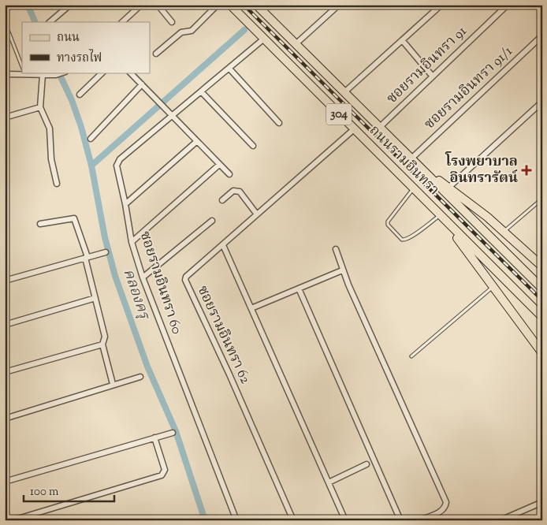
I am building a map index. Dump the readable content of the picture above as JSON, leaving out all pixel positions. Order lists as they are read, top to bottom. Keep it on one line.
{"streets":{"main road":["304","ถนนรามอินทรา"],"street":["ซอยรามอินทรา 91","ซอยรามอินทรา 91/1","ซอยรามอินทรา 60","ซอยรามอินทรา 62"]},"crossings":[["ซอยรามอินทรา 91","ถนนรามอินทรา"],["ซอยรามอินทรา 91/1","ถนนรามอินทรา"],["ถนนรามอินทรา","ซอยรามอินทรา 60"],["ถนนรามอินทรา","ซอยรามอินทรา 62"]],"water":["คลองครุ"],"places":{"health":["โรงพยาบาล อินทรารัตน์"]},"legend":["ถนน","ทางรถไฟ"],"scale_bar":"100 m"}
